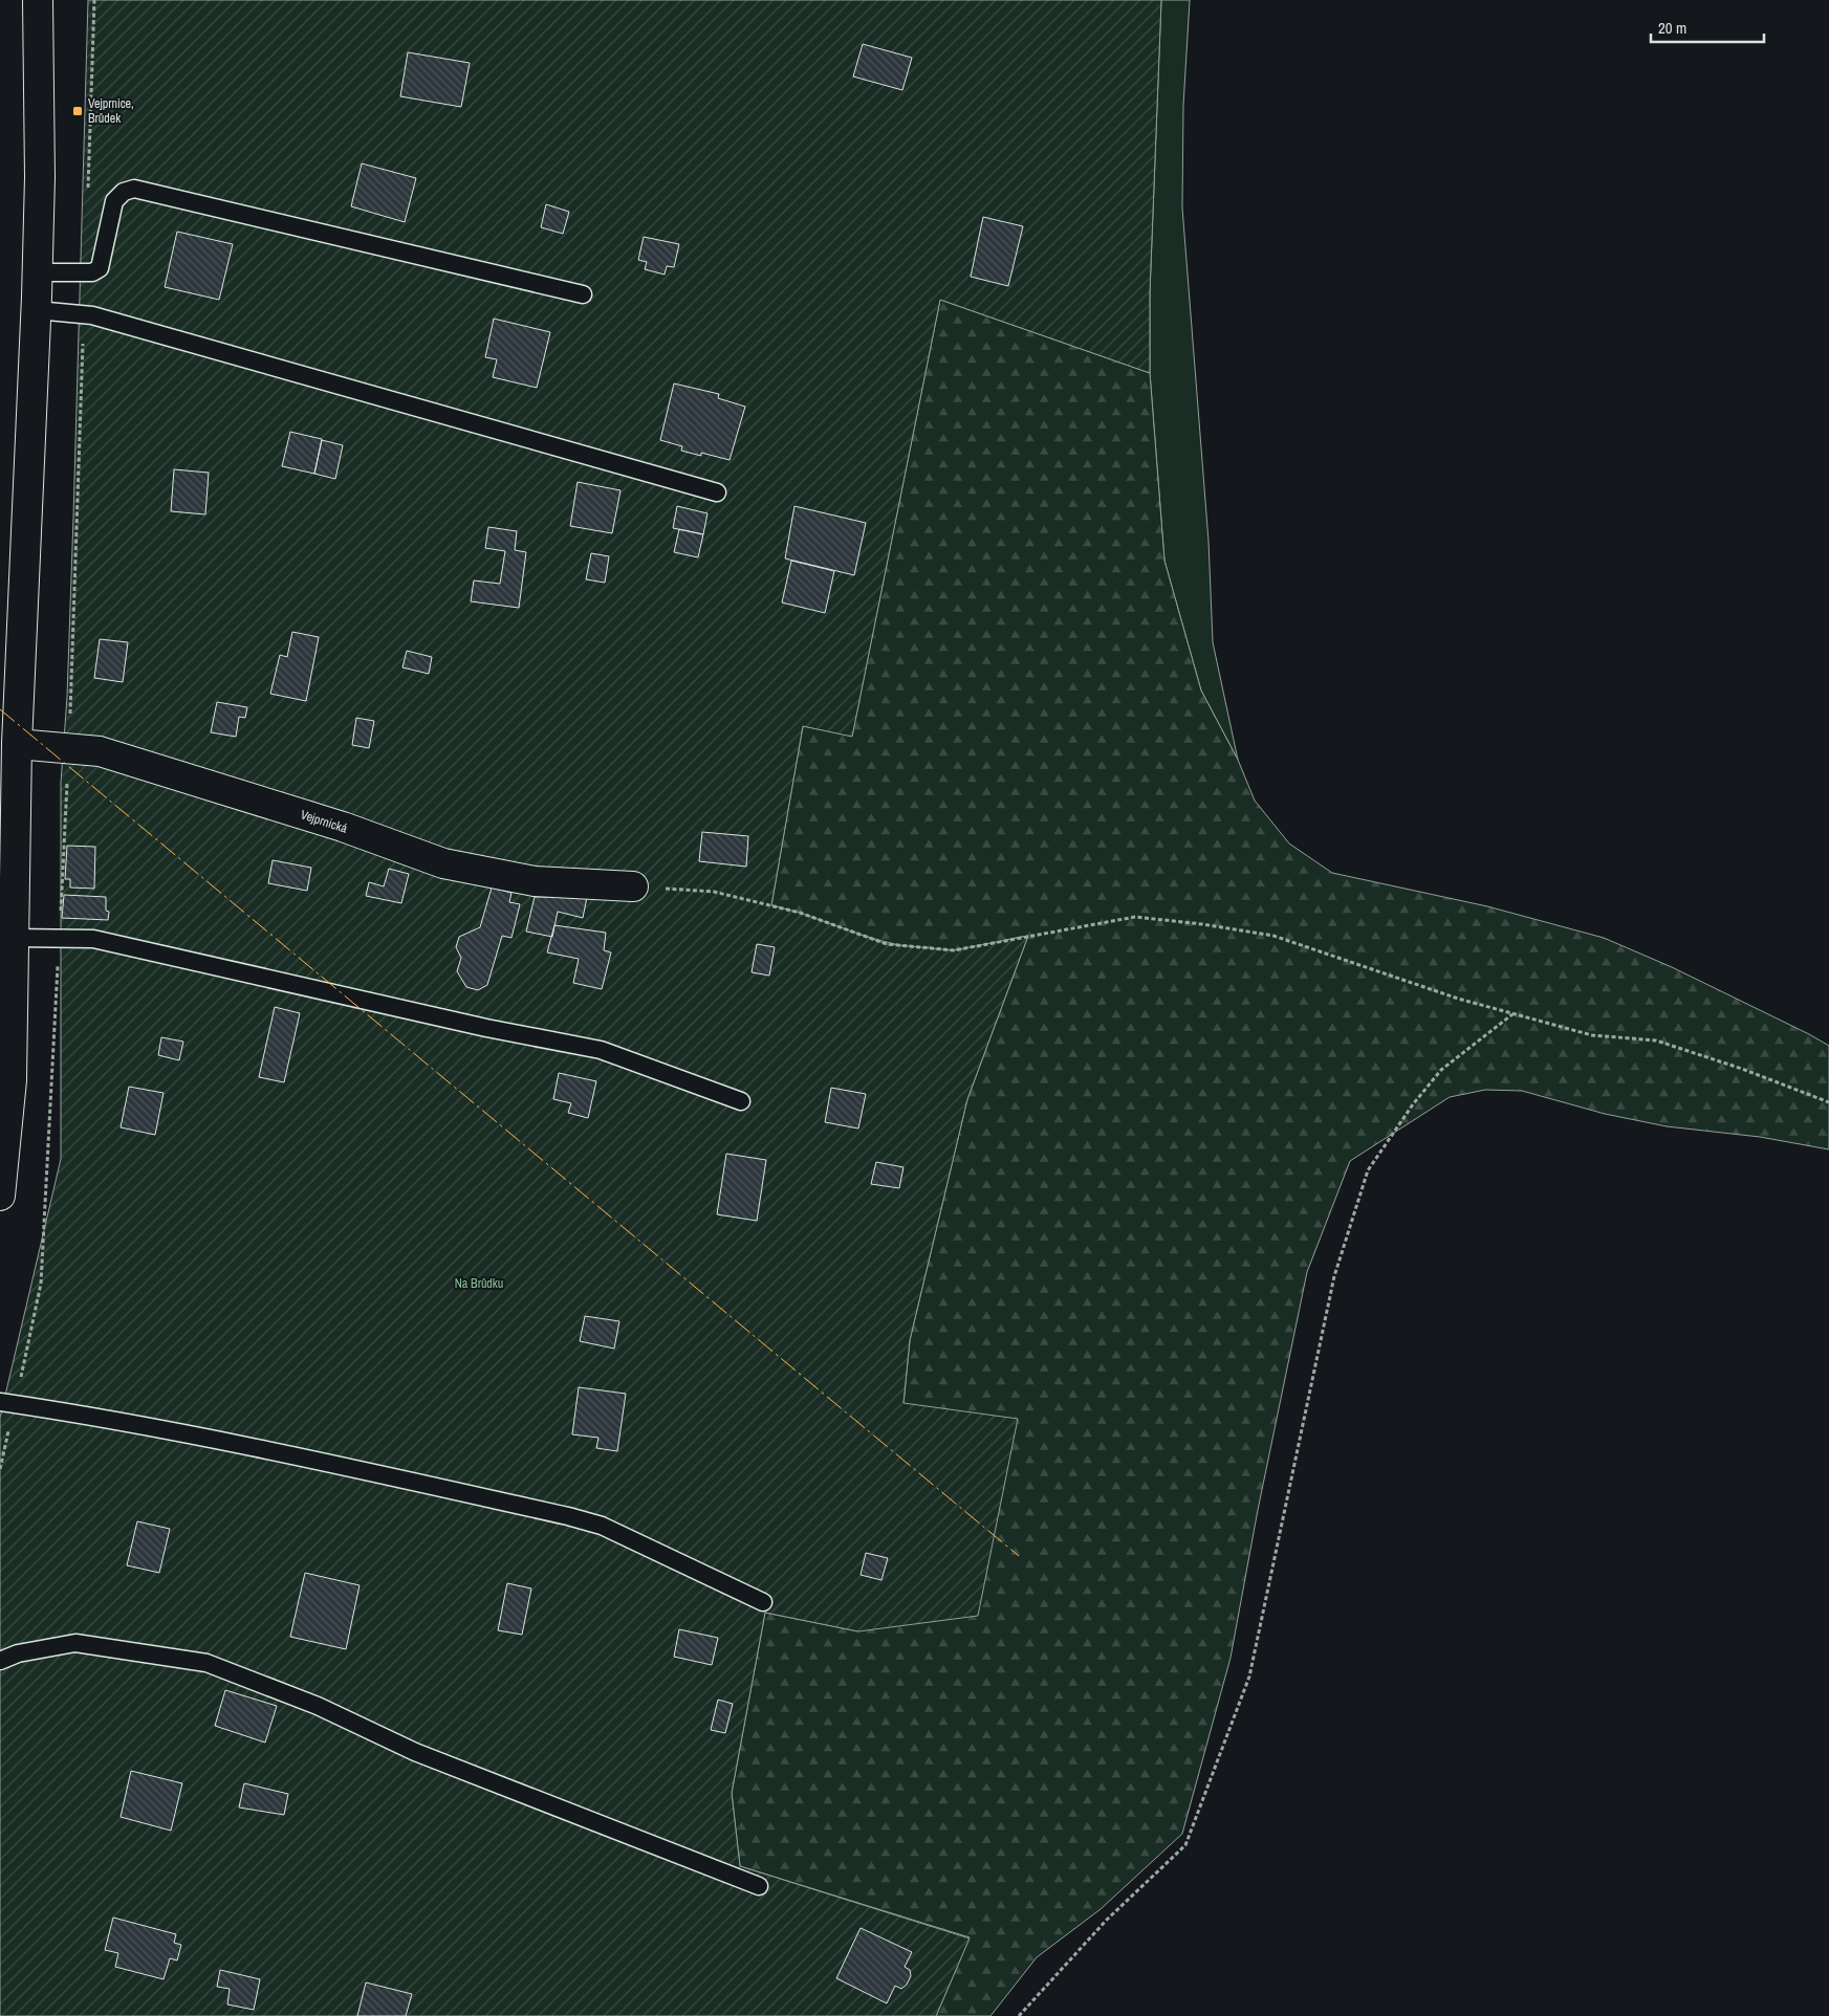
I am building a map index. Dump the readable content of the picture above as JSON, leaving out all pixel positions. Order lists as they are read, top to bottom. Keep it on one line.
{"streets":{"main road":["Vejprnická"]},"parks":["Na Brůdku"],"places":{"transit":["Vejprnice, Brůdek"]},"scale_bar":"20 m"}
